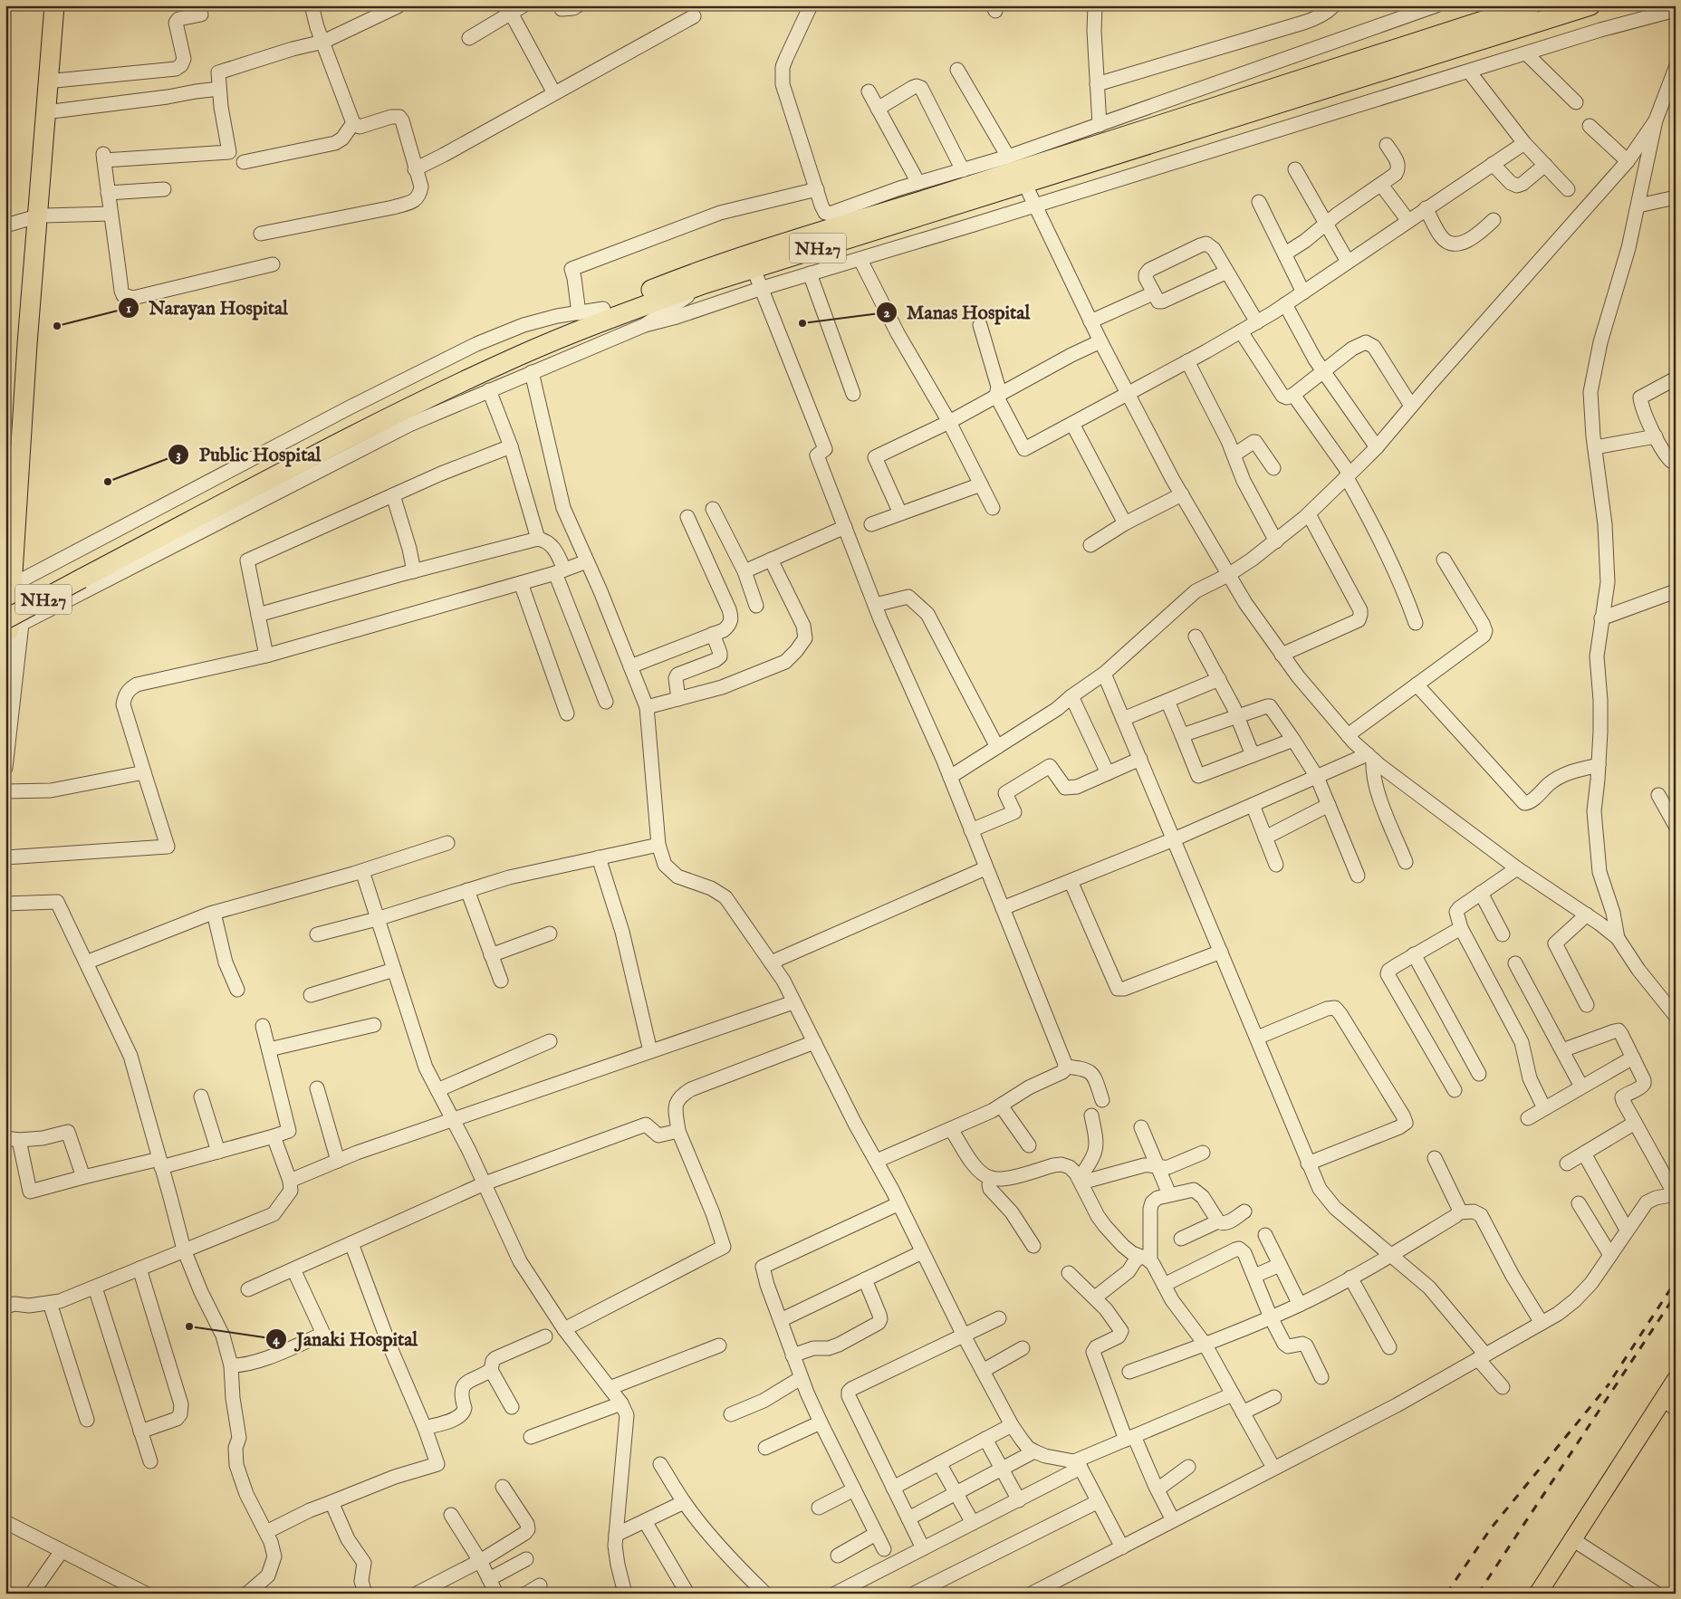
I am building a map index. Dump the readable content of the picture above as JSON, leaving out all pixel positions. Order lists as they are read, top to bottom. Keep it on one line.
{"streets":{"highway":["NH27"]},"places":["Manas Hospital","Narayan Hospital","Public Hospital","Janaki Hospital"]}
